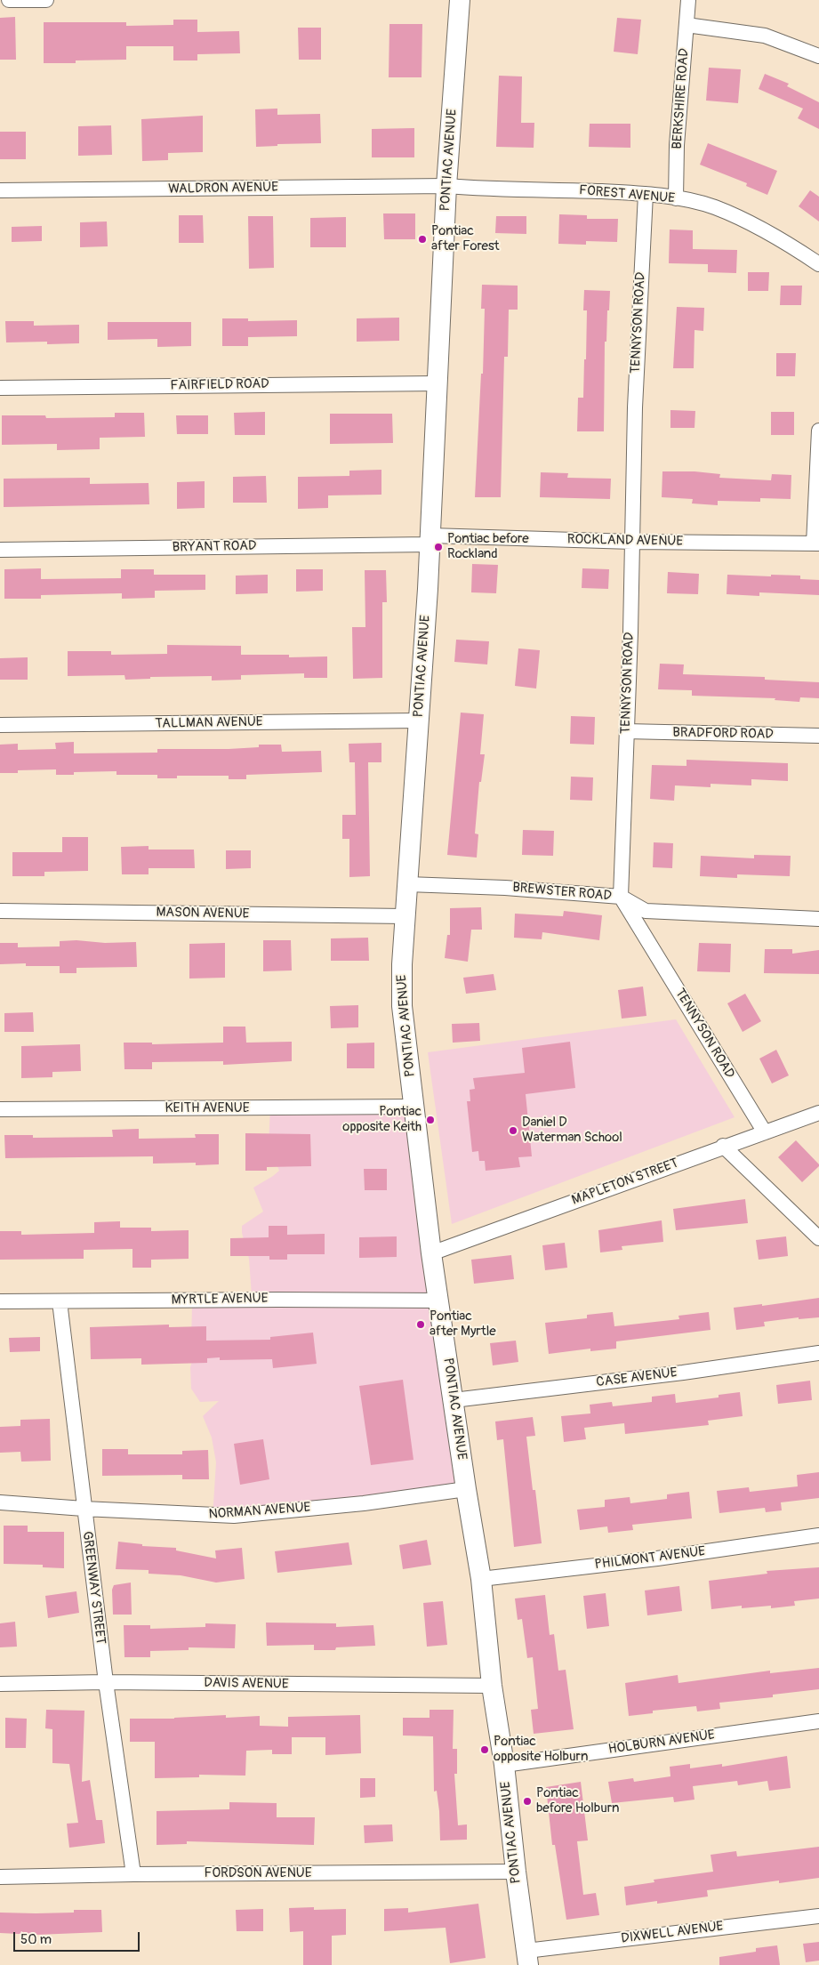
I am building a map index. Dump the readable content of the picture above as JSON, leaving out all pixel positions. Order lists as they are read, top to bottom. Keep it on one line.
{"streets":{"main road":["PONTIAC AVENUE"],"street":["BERKSHIRE ROAD","WALDRON AVENUE","FOREST AVENUE","TENNYSON ROAD","FAIRFIELD ROAD","ROCKLAND AVENUE","BRYANT ROAD","TALLMAN AVENUE","BRADFORD ROAD","BREWSTER ROAD","MASON AVENUE","KEITH AVENUE","MAPLETON STREET","MYRTLE AVENUE","CASE AVENUE","NORMAN AVENUE","PHILMONT AVENUE","GREENWAY STREET","DAVIS AVENUE","HOLBURN AVENUE","FORDSON AVENUE","DIXWELL AVENUE"]},"crossings":[["BERKSHIRE ROAD","FOREST AVENUE"],["PONTIAC AVENUE","WALDRON AVENUE"],["PONTIAC AVENUE","FOREST AVENUE"],["PONTIAC AVENUE","FAIRFIELD ROAD"],["PONTIAC AVENUE","ROCKLAND AVENUE"],["PONTIAC AVENUE","BRYANT ROAD"],["PONTIAC AVENUE","TALLMAN AVENUE"],["PONTIAC AVENUE","BREWSTER ROAD"],["PONTIAC AVENUE","MASON AVENUE"],["PONTIAC AVENUE","KEITH AVENUE"],["PONTIAC AVENUE","MAPLETON STREET"],["PONTIAC AVENUE","MYRTLE AVENUE"],["PONTIAC AVENUE","CASE AVENUE"],["PONTIAC AVENUE","NORMAN AVENUE"],["PONTIAC AVENUE","PHILMONT AVENUE"],["PONTIAC AVENUE","DAVIS AVENUE"],["PONTIAC AVENUE","HOLBURN AVENUE"],["PONTIAC AVENUE","FORDSON AVENUE"],["PONTIAC AVENUE","DIXWELL AVENUE"],["WALDRON AVENUE","FOREST AVENUE"],["FOREST AVENUE","TENNYSON ROAD"],["TENNYSON ROAD","ROCKLAND AVENUE"],["TENNYSON ROAD","BRADFORD ROAD"],["TENNYSON ROAD","BREWSTER ROAD"],["TENNYSON ROAD","MAPLETON STREET"],["ROCKLAND AVENUE","BRYANT ROAD"],["MYRTLE AVENUE","GREENWAY STREET"],["NORMAN AVENUE","GREENWAY STREET"],["GREENWAY STREET","DAVIS AVENUE"],["GREENWAY STREET","FORDSON AVENUE"]],"places":["Pontiac after Forest","Pontiac before Rockland","Pontiac opposite Keith","Daniel D Waterman School","Pontiac after Myrtle","Pontiac opposite Holburn","Pontiac before Holburn"],"scale_bar":"50 m"}
